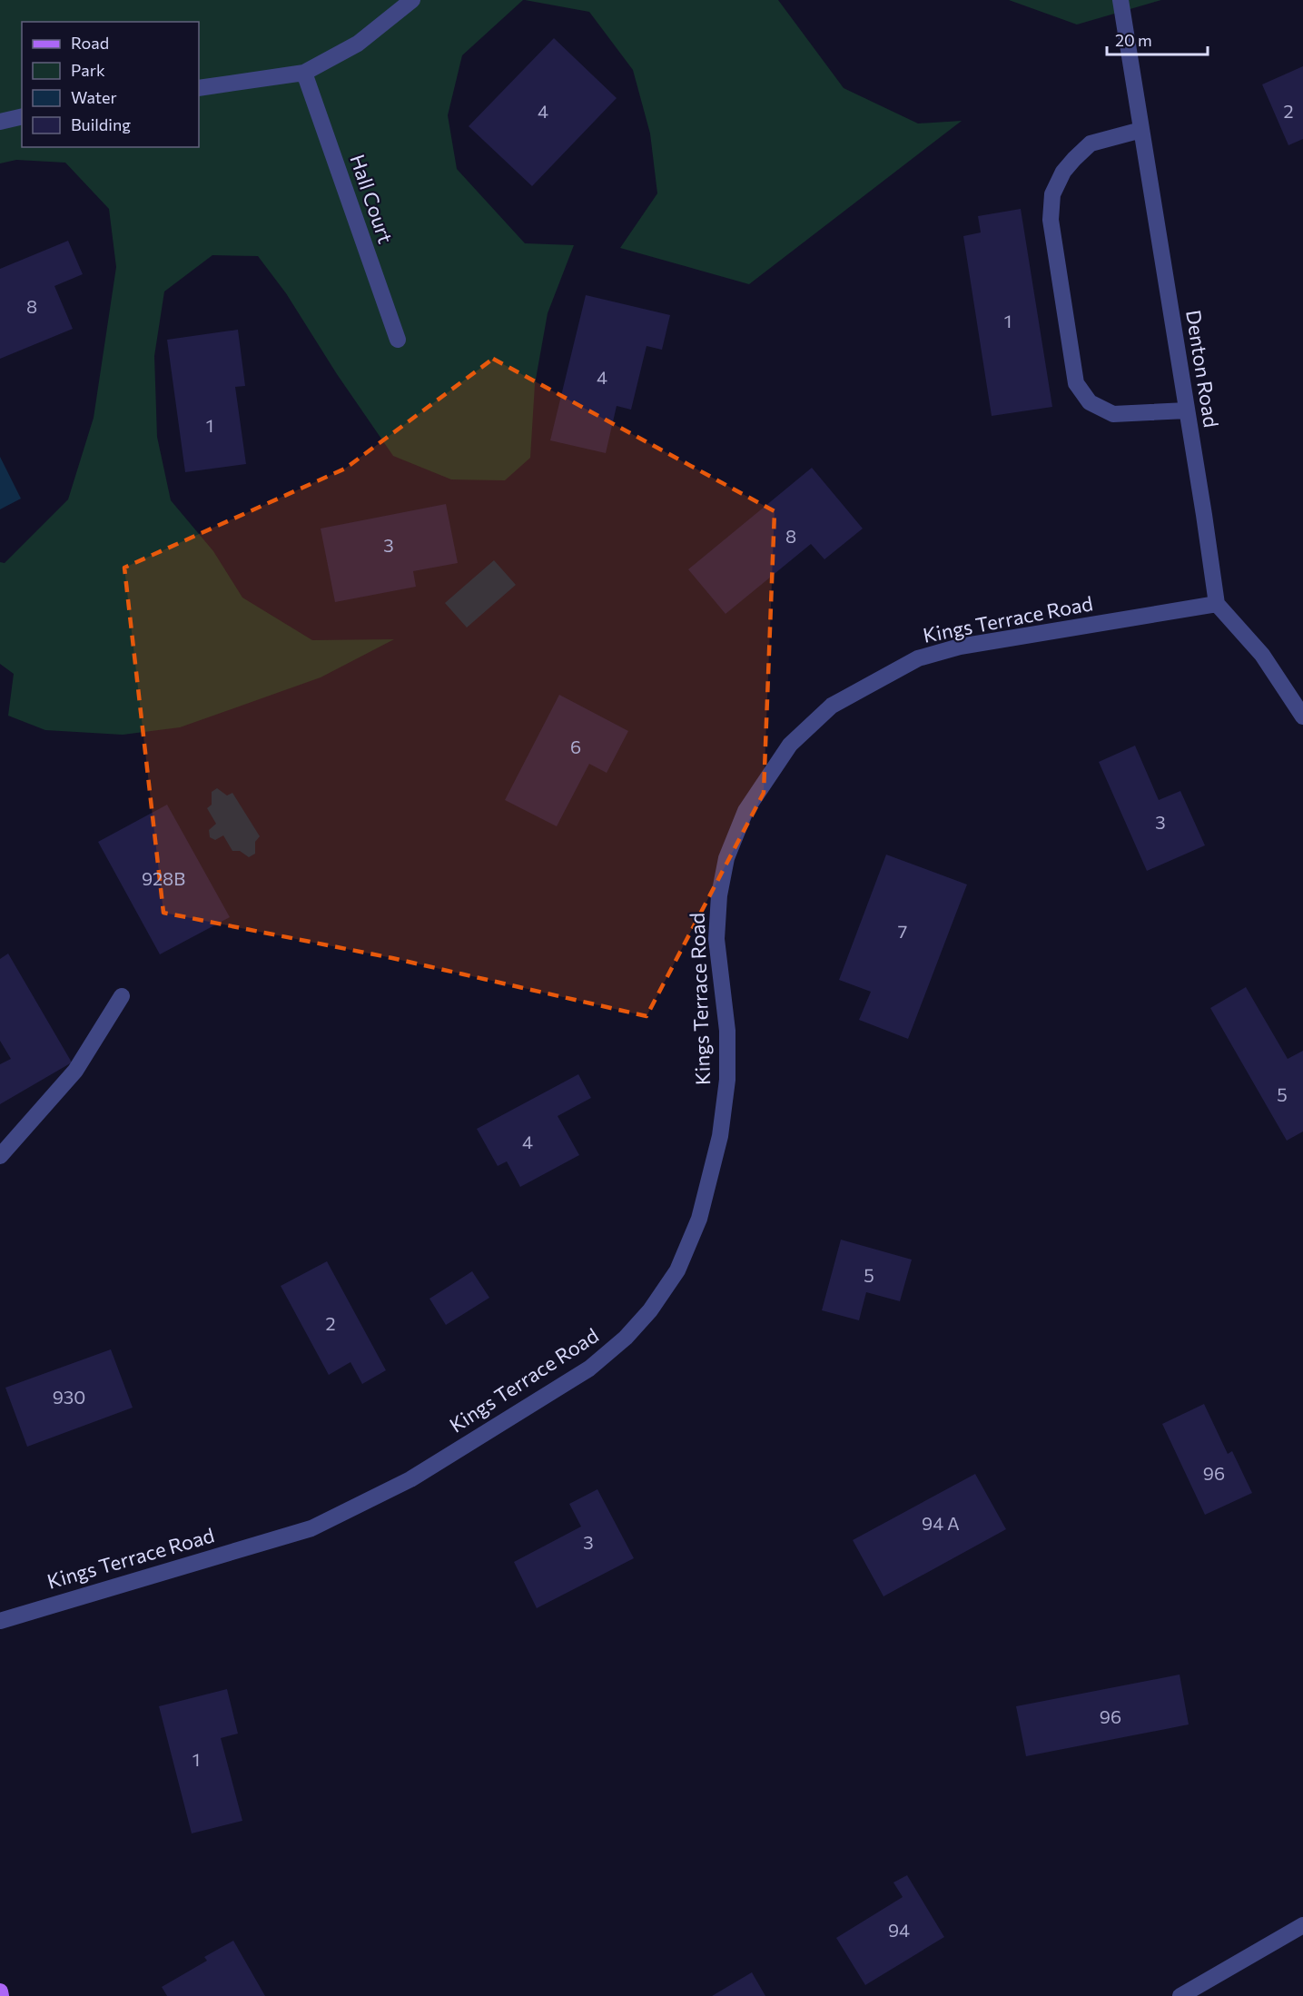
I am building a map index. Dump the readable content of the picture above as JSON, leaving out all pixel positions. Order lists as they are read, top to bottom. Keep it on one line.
{"streets":{"street":["Hall Court","Denton Road","Kings Terrace Road"]},"crossings":[["Denton Road","Kings Terrace Road"]],"house_numbers":["4","2","8","1","4","1","8","3","6","3","928B","7","5","4","5","2","930","96","94 A","3","96","1","94"],"legend":["Road","Park","Water","Building"],"scale_bar":"20 m"}
